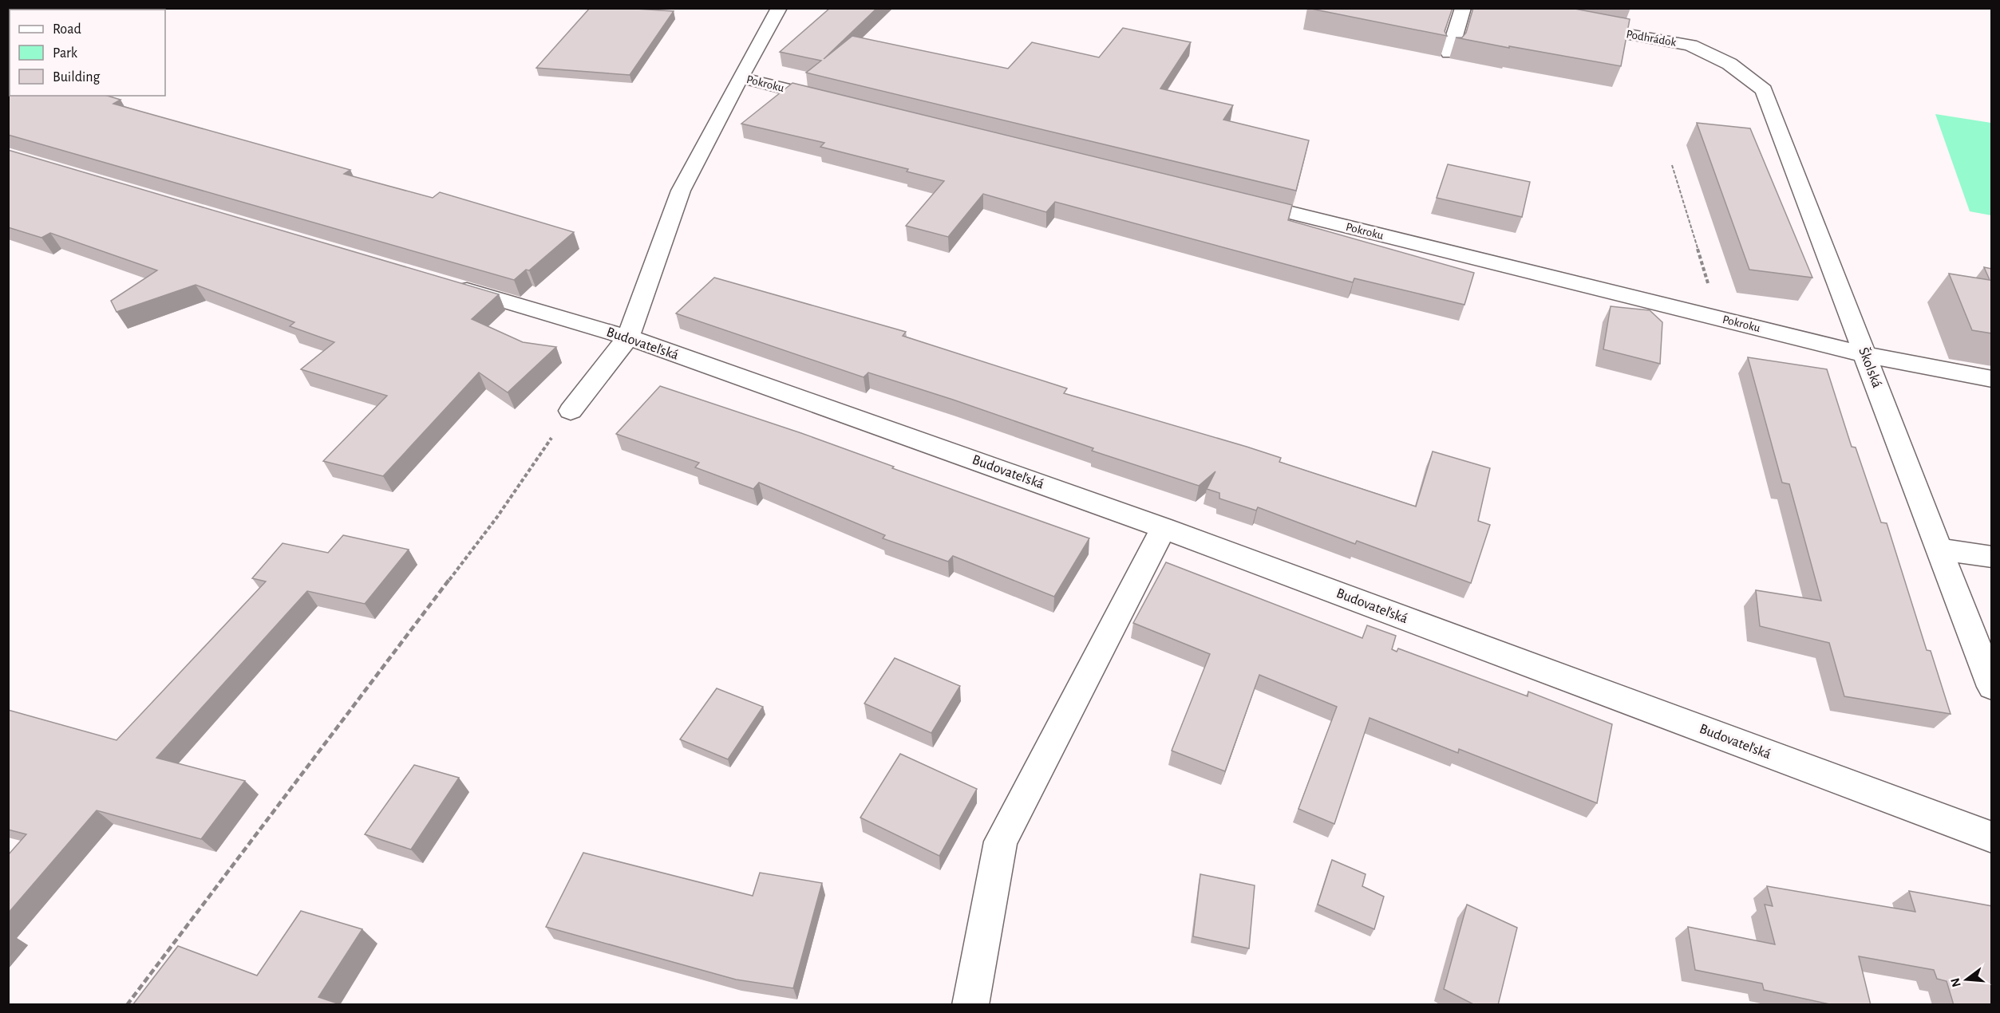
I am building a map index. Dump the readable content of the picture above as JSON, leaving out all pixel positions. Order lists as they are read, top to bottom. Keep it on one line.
{"streets":{"street":["Podhrádok","Pokroku","Budovateľská","Školská"]},"crossings":[["Podhrádok","Školská"],["Pokroku","Školská"]],"legend":["Road","Park","Building"],"north":"left"}
